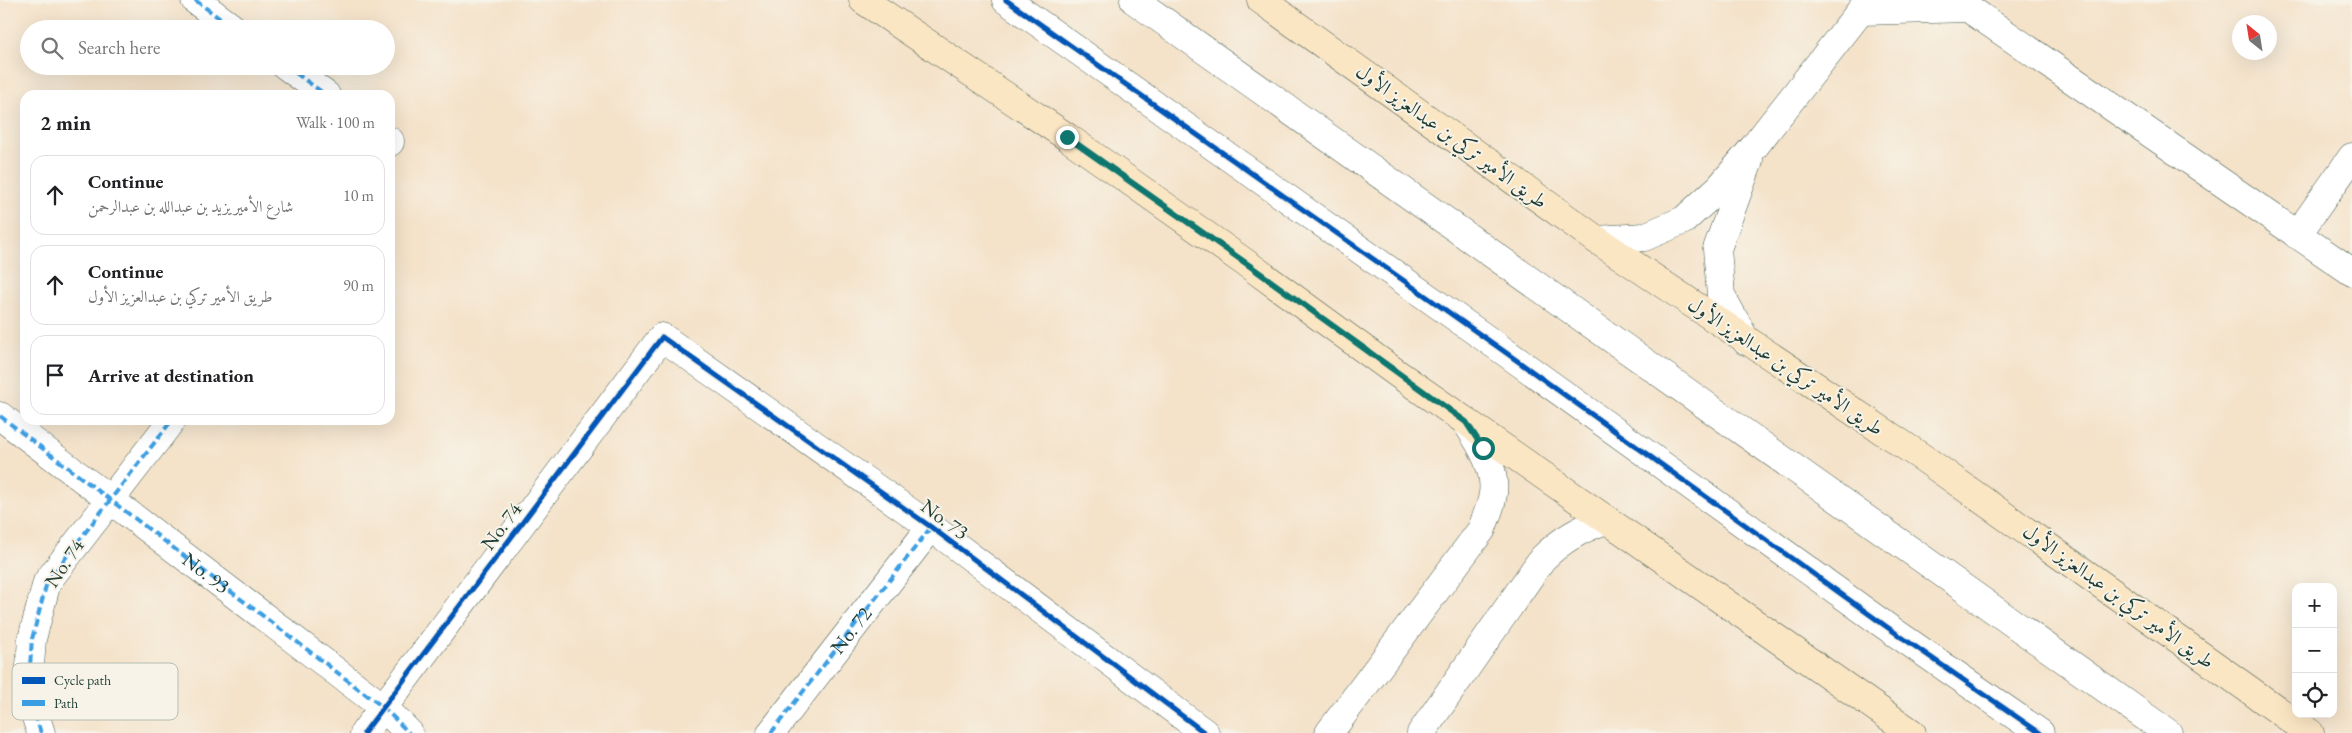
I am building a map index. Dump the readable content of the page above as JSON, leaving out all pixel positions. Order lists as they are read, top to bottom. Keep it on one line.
{"streets":{"main road":["طريق الأمير تركي بن عبدالعزيز الأول"],"street":["No. 73","No. 74","No. 93","No. 72"]},"crossings":[["No. 73","No. 74"],["No. 73","No. 72"],["No. 74","No. 93"]],"legend":["Cycle path","Path"],"north":"top left","page":{"search":"Search here","heading":["2 min","Walk · 100 m"],"list":[["Continue","شارع الأمير يزيد بن عبدالله بن عبدالرحمن","10 m"],["Continue","طريق الأمير تركي بن عبدالعزيز الأول","90 m"],"Arrive at destination"],"map_buttons":["+","−"]}}
